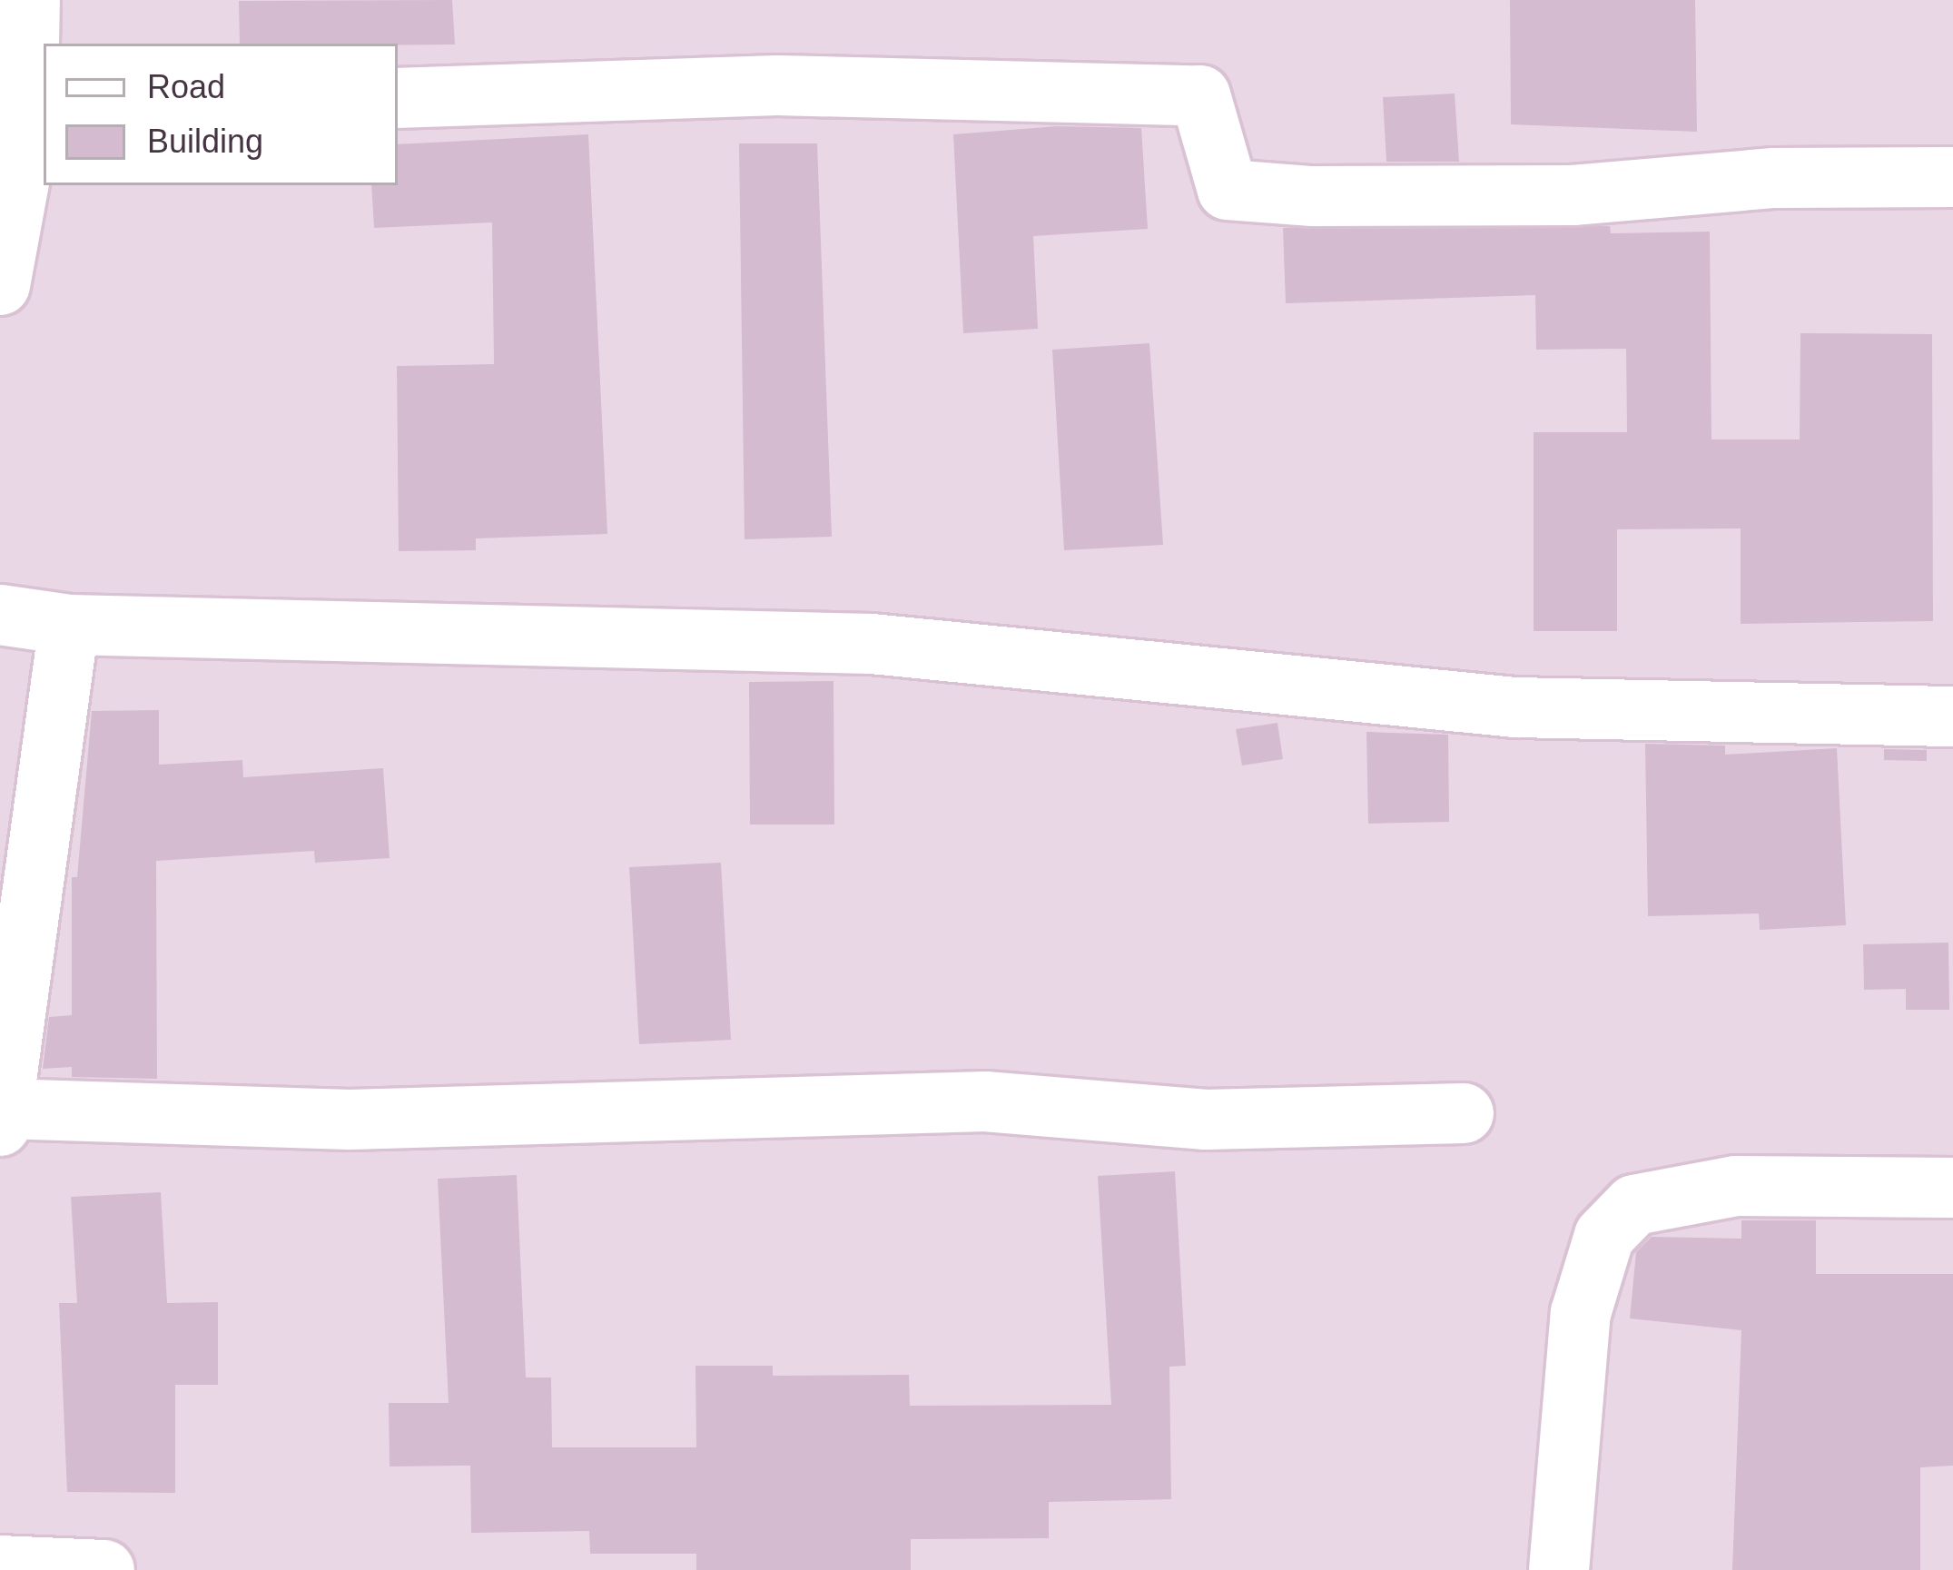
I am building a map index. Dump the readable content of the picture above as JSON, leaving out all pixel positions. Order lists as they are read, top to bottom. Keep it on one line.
{"legend":["Road","Building"]}
